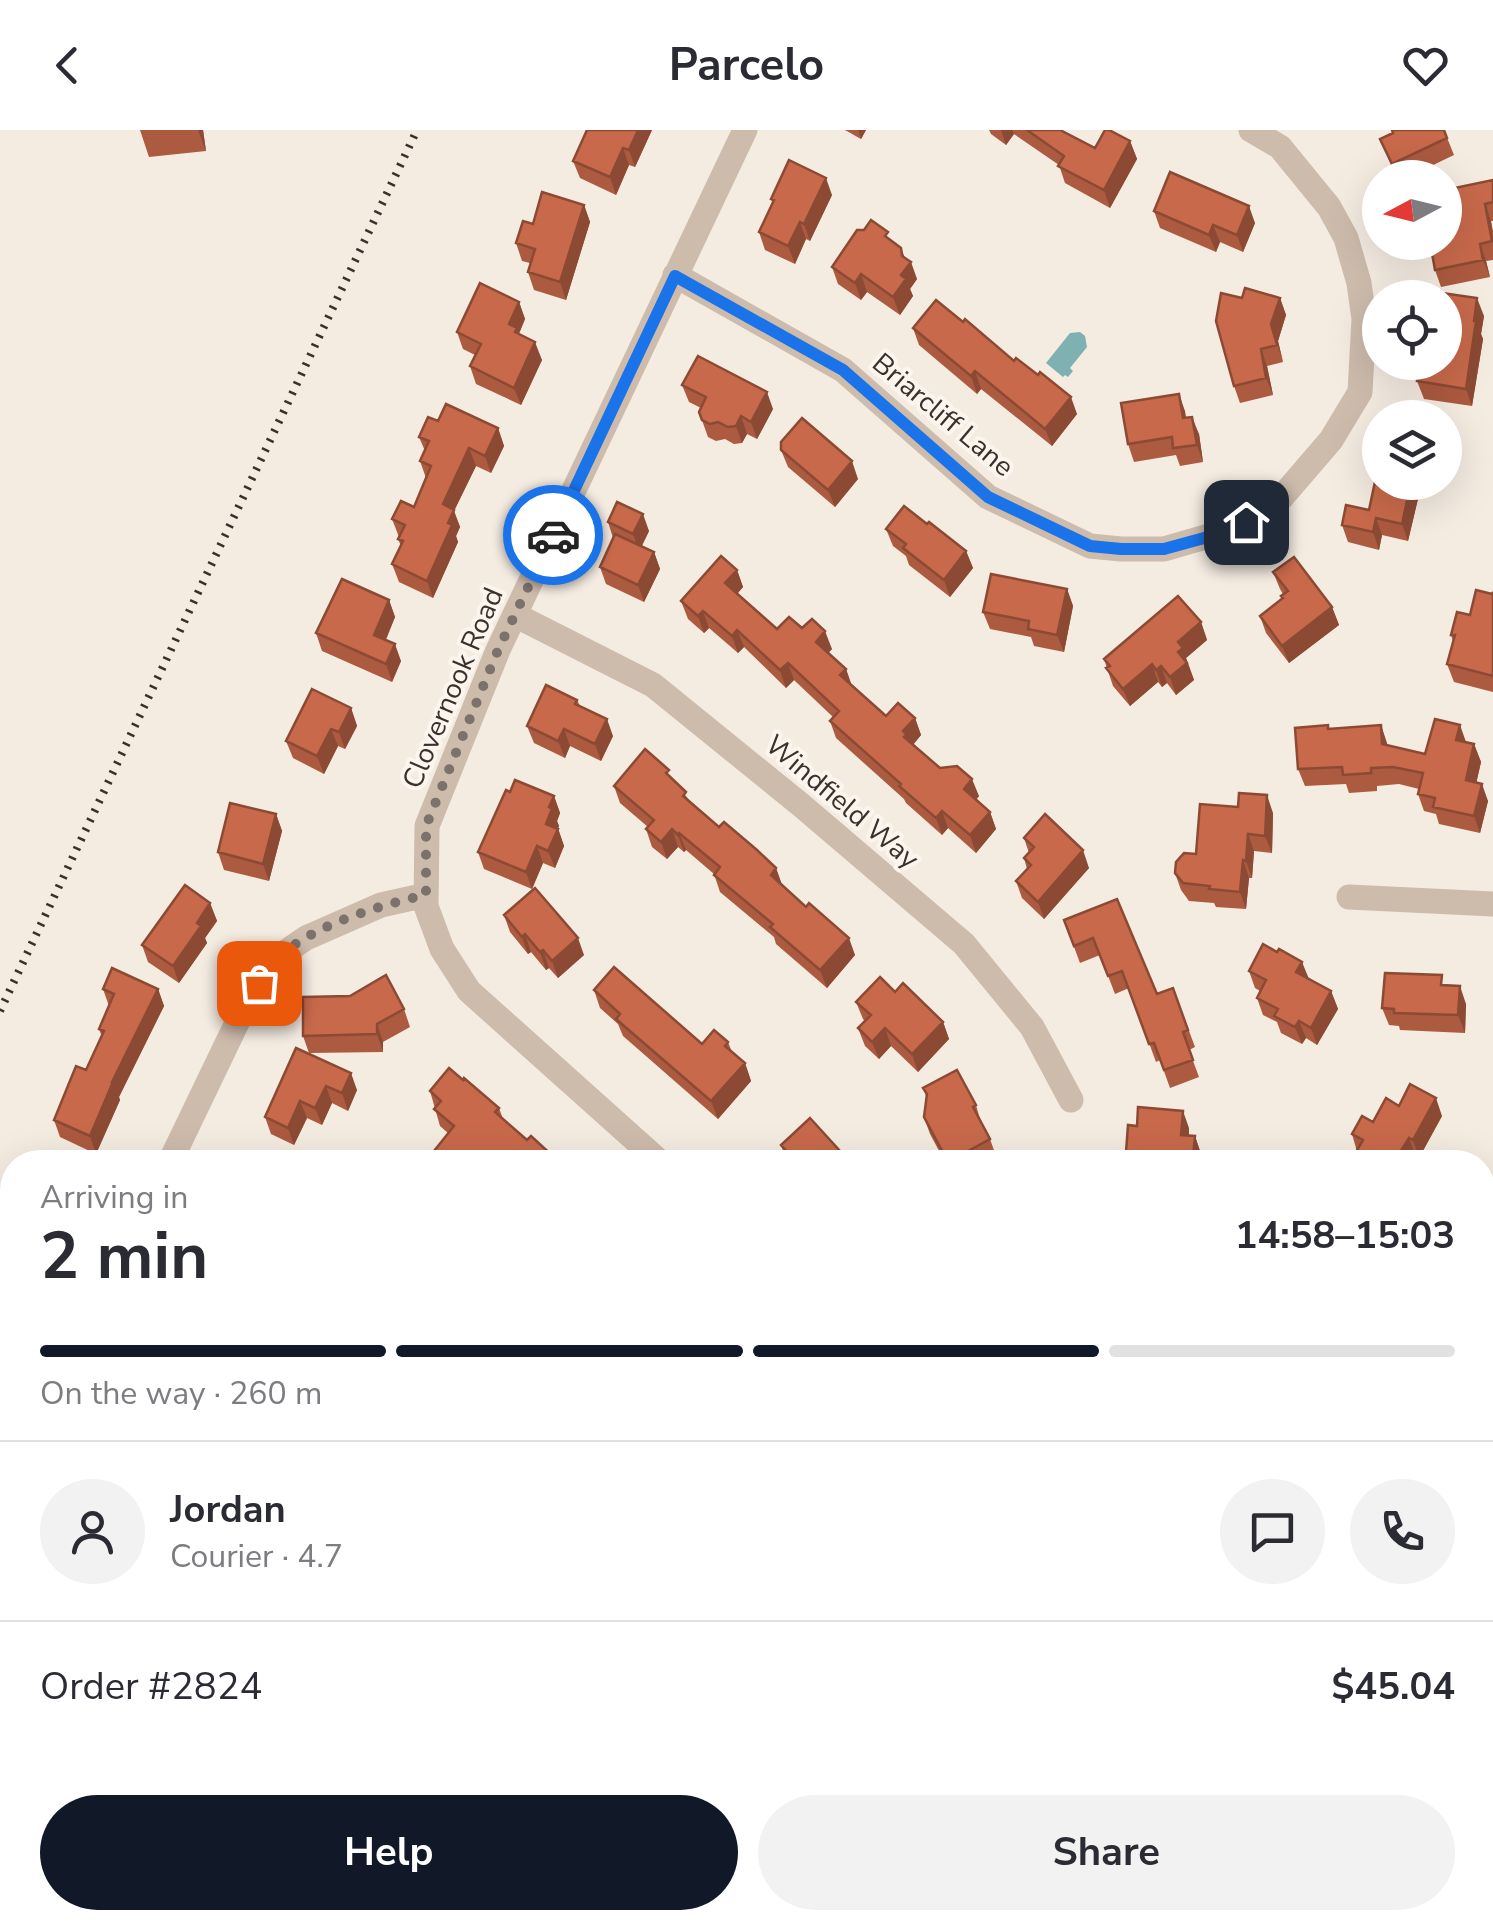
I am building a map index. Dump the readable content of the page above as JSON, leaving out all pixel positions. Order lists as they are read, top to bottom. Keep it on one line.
{"streets":{"street":["Briarcliff Lane","Clovernook Road","Windfield Way"]},"crossings":[["Briarcliff Lane","Clovernook Road"],["Clovernook Road","Windfield Way"]],"north":"left","page":{"header":"Parcelo","heading":["2 min","Arriving in","14:58–15:03"],"panel":["Jordan","Courier · 4.7","Order #2824","$45.04"],"bar":"On the way · 260 m","buttons":["Help","Share"]}}
